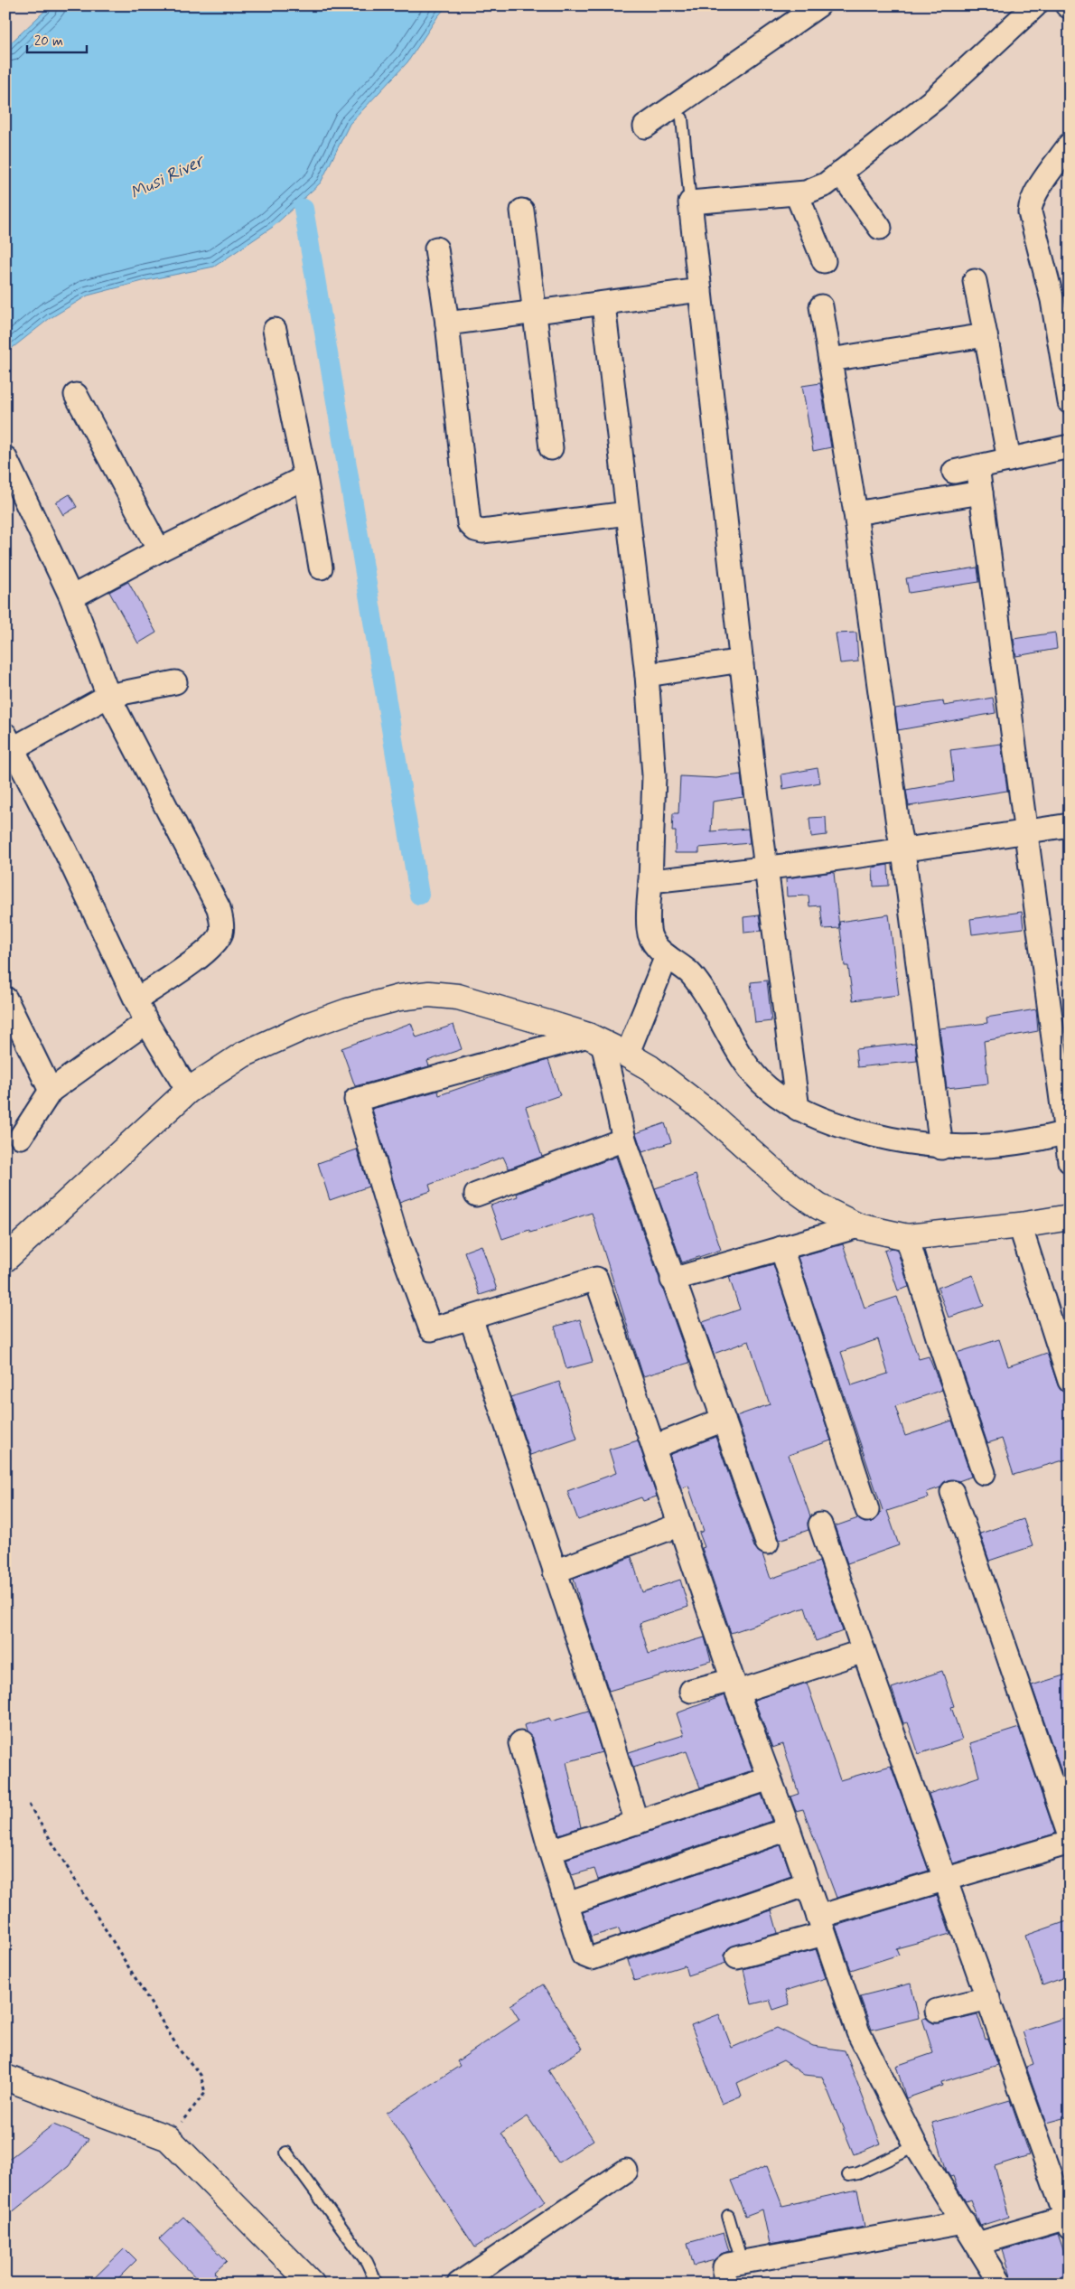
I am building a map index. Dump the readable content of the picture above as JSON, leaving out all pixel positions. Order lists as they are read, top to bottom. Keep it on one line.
{"water":["Musi River"],"scale_bar":"20 m"}
